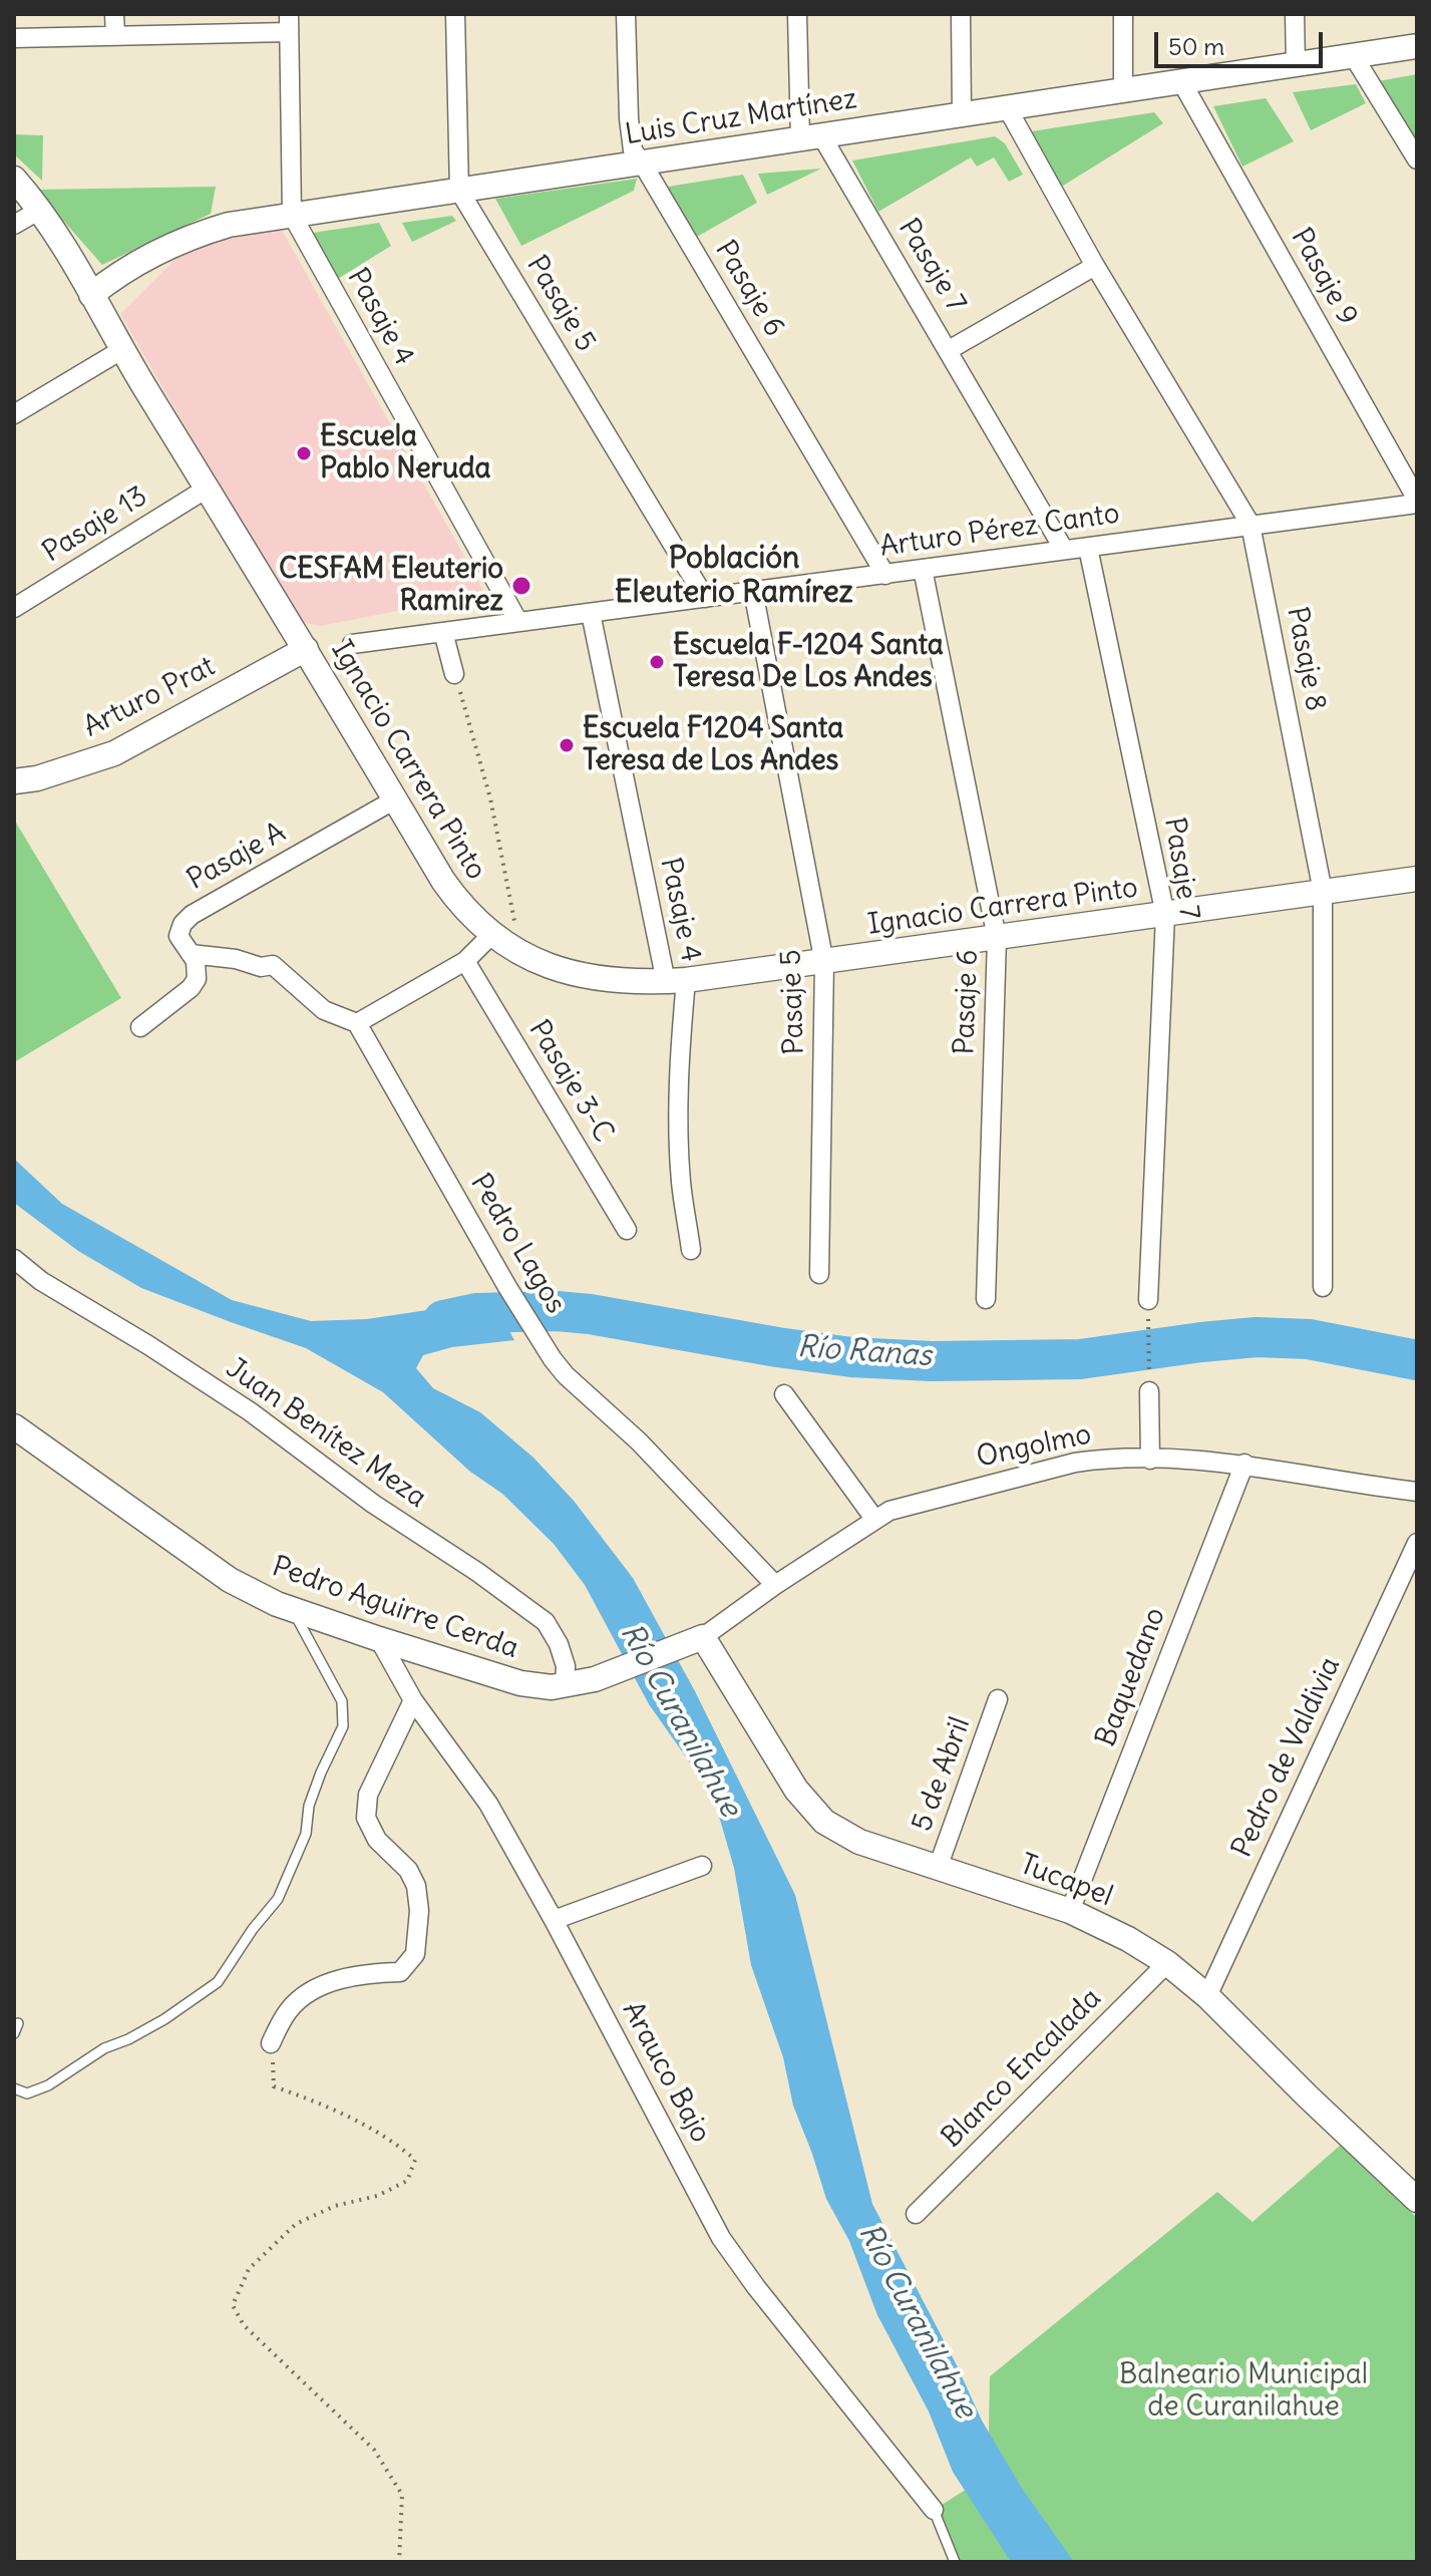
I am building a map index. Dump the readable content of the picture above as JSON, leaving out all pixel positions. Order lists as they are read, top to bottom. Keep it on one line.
{"streets":{"street":["Luis Cruz Martínez","Pasaje 7","Pasaje 9","Pasaje 6","Pasaje 5","Pasaje 4","Pasaje 13","Arturo Pérez Canto","Pasaje 8","Arturo Prat","Ignacio Carrera Pinto","Pasaje A","Pasaje 3-C","Pedro Lagos","Juan Benítez Meza","Ongolmo","Pedro Aguirre Cerda","Baquedano","Pedro de Valdivia","5 de Abril","Tucapel","Blanco Encalada","Arauco Bajo"]},"crossings":[["Luis Cruz Martínez","Pasaje 7"],["Luis Cruz Martínez","Pasaje 9"],["Luis Cruz Martínez","Pasaje 6"],["Luis Cruz Martínez","Pasaje 5"],["Luis Cruz Martínez","Pasaje 4"],["Luis Cruz Martínez","Pasaje 8"],["Luis Cruz Martínez","Ignacio Carrera Pinto"],["Pasaje 7","Arturo Pérez Canto"],["Pasaje 7","Ignacio Carrera Pinto"],["Pasaje 9","Arturo Pérez Canto"],["Pasaje 6","Arturo Pérez Canto"],["Pasaje 6","Ignacio Carrera Pinto"],["Pasaje 5","Arturo Pérez Canto"],["Pasaje 5","Ignacio Carrera Pinto"],["Pasaje 4","Arturo Pérez Canto"],["Pasaje 4","Ignacio Carrera Pinto"],["Pasaje 13","Ignacio Carrera Pinto"],["Arturo Pérez Canto","Pasaje 8"],["Pasaje 8","Ignacio Carrera Pinto"],["Arturo Prat","Ignacio Carrera Pinto"],["Ignacio Carrera Pinto","Pasaje A"],["Pedro Lagos","Ongolmo"],["Juan Benítez Meza","Pedro Aguirre Cerda"],["Ongolmo","Pedro Aguirre Cerda"],["Ongolmo","Baquedano"],["Ongolmo","Tucapel"],["Pedro Aguirre Cerda","Tucapel"],["Pedro Aguirre Cerda","Arauco Bajo"],["Baquedano","Tucapel"],["Pedro de Valdivia","Tucapel"],["5 de Abril","Tucapel"],["Tucapel","Blanco Encalada"]],"districts":["Población Eleuterio Ramírez"],"water":["Río Ranas","Río Curanilahue"],"parks":["Balneario Municipal de Curanilahue"],"places":["Escuela Pablo Neruda","CESFAM Eleuterio Ramirez","Escuela F-1204 Santa Teresa De Los Andes","Escuela F1204 Santa Teresa de Los Andes"],"scale_bar":"50 m"}
